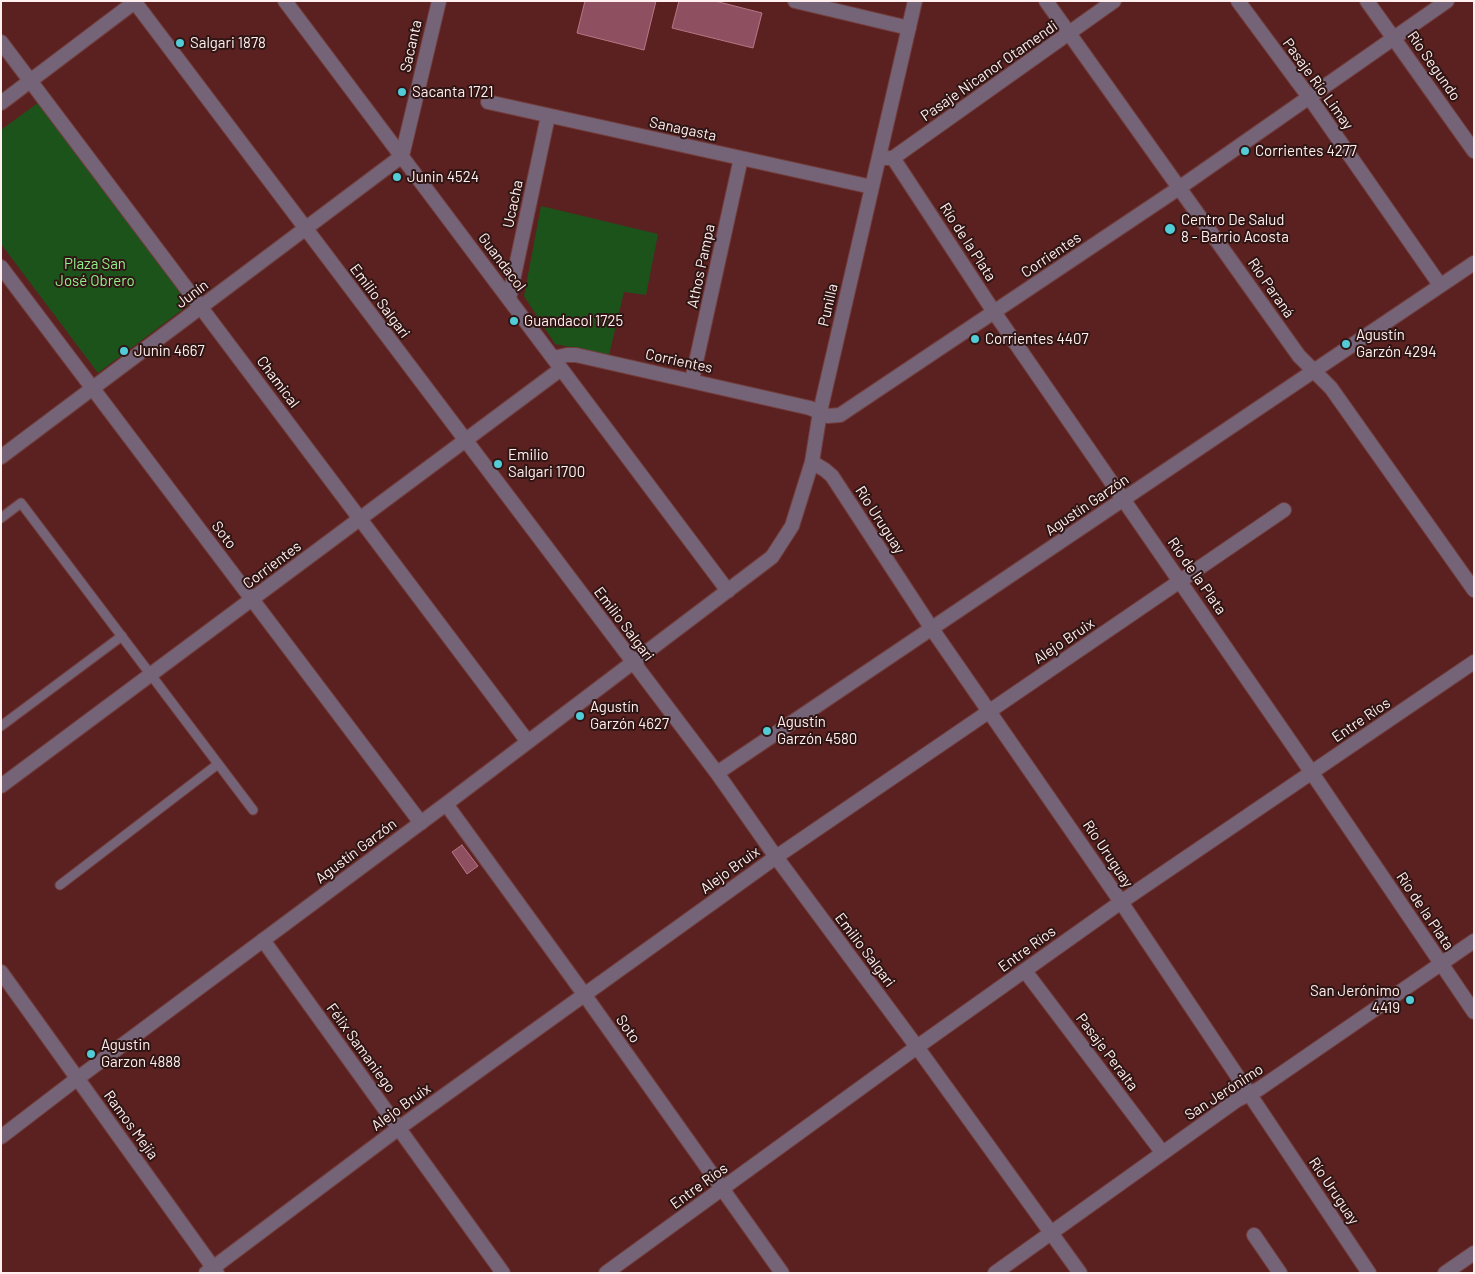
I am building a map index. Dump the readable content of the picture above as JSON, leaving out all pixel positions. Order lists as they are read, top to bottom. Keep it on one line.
{"streets":{"street":["Sacanta","Río Segundo","Pasaje Nicanor Otamendi","Pasaje Río Limay","Sanagasta","Ucacha","Río de la Plata","Corrientes","Guandacol","Athos Pampa","Río Paraná","Junín","Emilio Salgari","Punilla","Chamical","Agustín Garzón","Río Uruguay","Soto","Alejo Bruix","Entre Ríos","Félix Samaniego","Pasaje Peralta","San Jerónimo","Ramos Mejía"]},"crossings":[["Sacanta","Guandacol"],["Sacanta","Junín"],["Río Segundo","Corrientes"],["Pasaje Nicanor Otamendi","Río de la Plata"],["Pasaje Nicanor Otamendi","Río Paraná"],["Pasaje Nicanor Otamendi","Punilla"],["Pasaje Río Limay","Corrientes"],["Pasaje Río Limay","Agustín Garzón"],["Sanagasta","Ucacha"],["Sanagasta","Athos Pampa"],["Sanagasta","Punilla"],["Ucacha","Guandacol"],["Río de la Plata","Corrientes"],["Río de la Plata","Punilla"],["Río de la Plata","Agustín Garzón"],["Río de la Plata","Alejo Bruix"],["Río de la Plata","Entre Ríos"],["Río de la Plata","San Jerónimo"],["Corrientes","Guandacol"],["Corrientes","Athos Pampa"],["Corrientes","Río Paraná"],["Corrientes","Emilio Salgari"],["Corrientes","Punilla"],["Corrientes","Chamical"],["Corrientes","Soto"],["Guandacol","Junín"],["Guandacol","Punilla"],["Guandacol","Agustín Garzón"],["Río Paraná","Agustín Garzón"],["Junín","Emilio Salgari"],["Junín","Chamical"],["Junín","Soto"],["Emilio Salgari","Agustín Garzón"],["Emilio Salgari","Alejo Bruix"],["Emilio Salgari","Entre Ríos"],["Emilio Salgari","San Jerónimo"],["Punilla","Agustín Garzón"],["Punilla","Río Uruguay"],["Chamical","Agustín Garzón"],["Agustín Garzón","Río Uruguay"],["Agustín Garzón","Soto"],["Agustín Garzón","Félix Samaniego"],["Agustín Garzón","Ramos Mejía"],["Río Uruguay","Alejo Bruix"],["Río Uruguay","Entre Ríos"],["Río Uruguay","San Jerónimo"],["Soto","Alejo Bruix"],["Soto","Entre Ríos"],["Alejo Bruix","Félix Samaniego"],["Alejo Bruix","Ramos Mejía"],["Entre Ríos","Pasaje Peralta"],["Pasaje Peralta","San Jerónimo"]],"parks":["Plaza San José Obrero"],"places":["Salgari 1878","Sacanta 1721","Corrientes 4277","Junin 4524","Centro De Salud 8 - Barrio Acosta","Guandacol 1725","Corrientes 4407","Agustín Garzón 4294","Junin 4667","Emilio Salgari 1700","Agustín Garzón 4627","Agustín Garzón 4580","San Jerónimo 4419","Agustin Garzon 4888"]}
